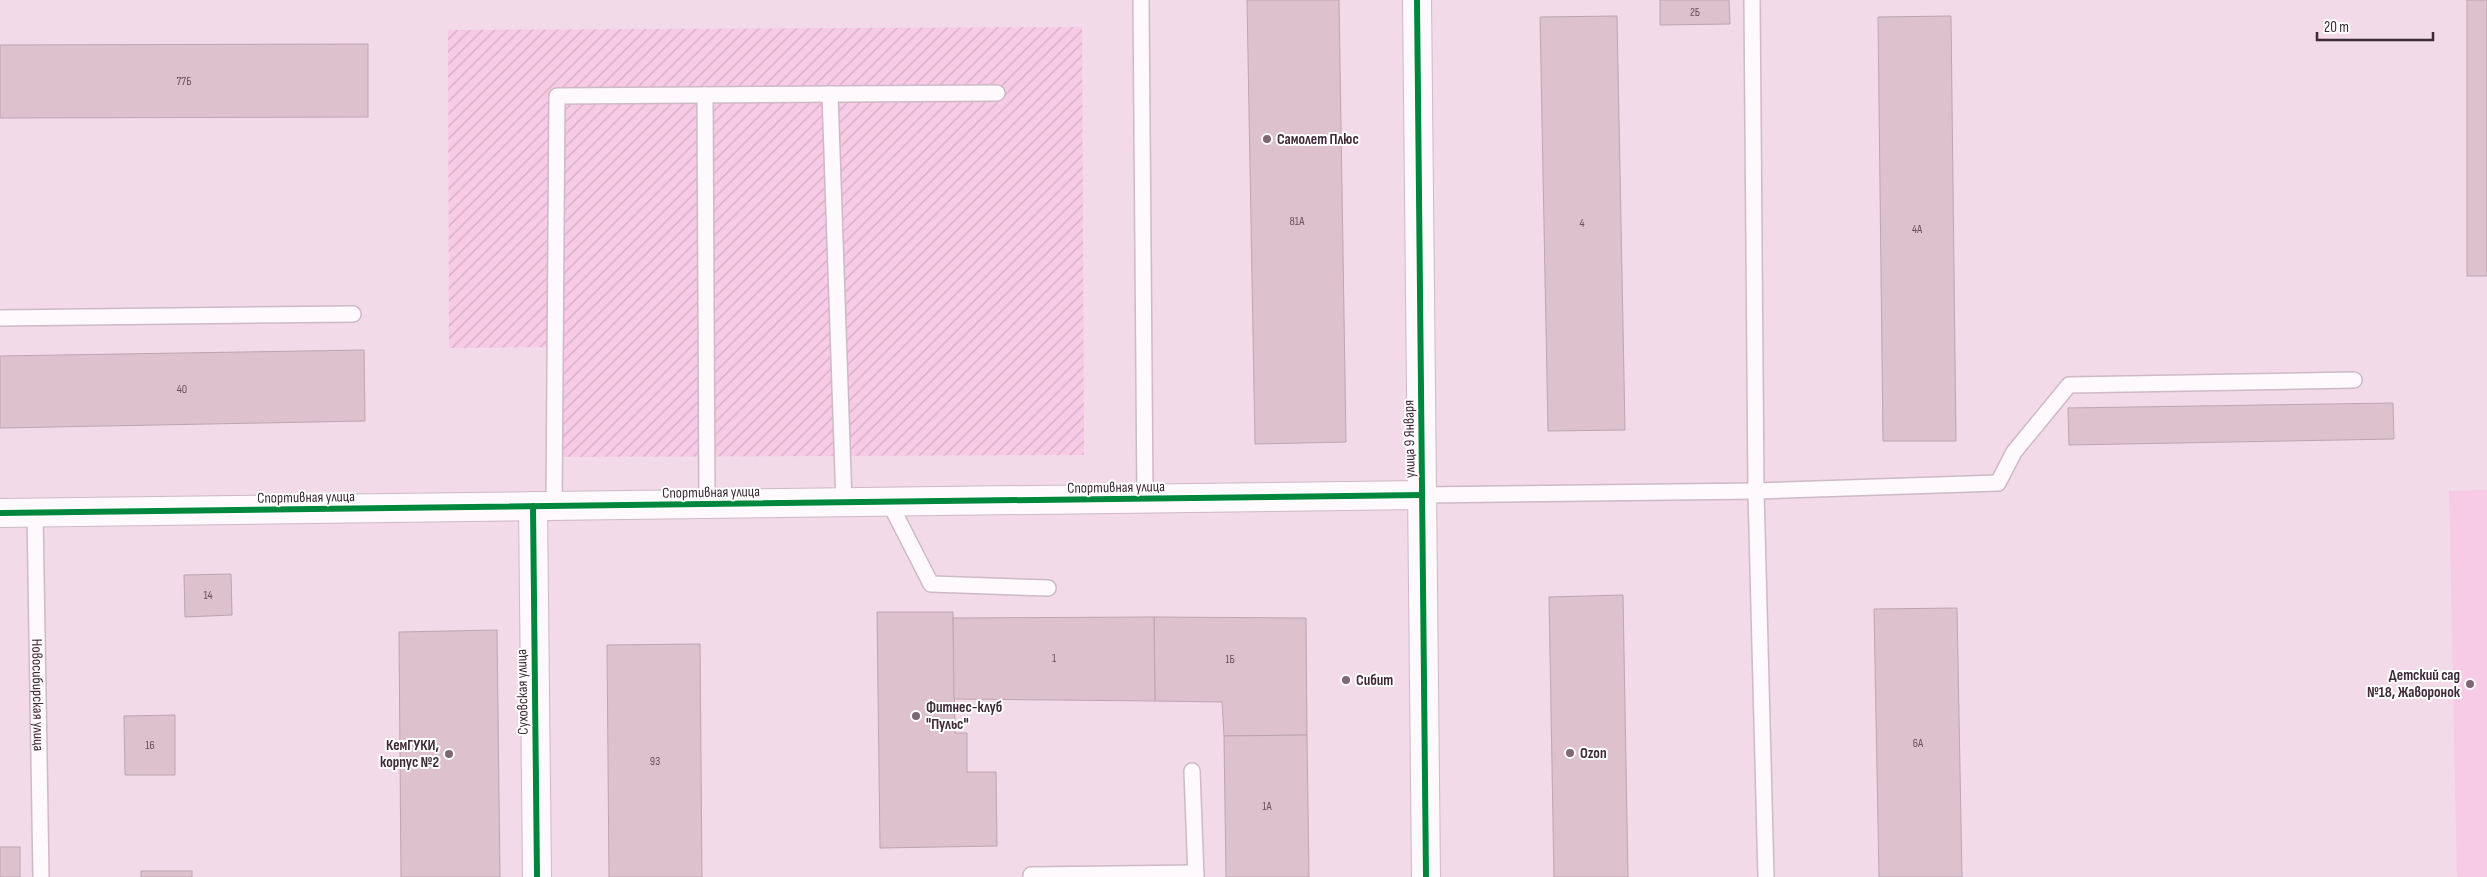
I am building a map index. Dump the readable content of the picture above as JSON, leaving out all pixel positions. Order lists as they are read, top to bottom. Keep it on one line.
{"streets":{"street":["улица 9 Января","Спортивная улица","Суховская улица"],"lane":["Новосибирская улица"]},"crossings":[["улица 9 Января","Спортивная улица"],["Спортивная улица","Суховская улица"],["Спортивная улица","Новосибирская улица"]],"places":["Самолет Плюс","Сибит","Детский сад №18, Жаворонок","Фитнес-клуб \"Пульс\"","Ozon","КемГУКИ, корпус №2"],"house_numbers":["2Б","77Б","81А","4","4А","40","14","1","1Б","6А","16","93","1А"],"scale_bar":"20 m"}
